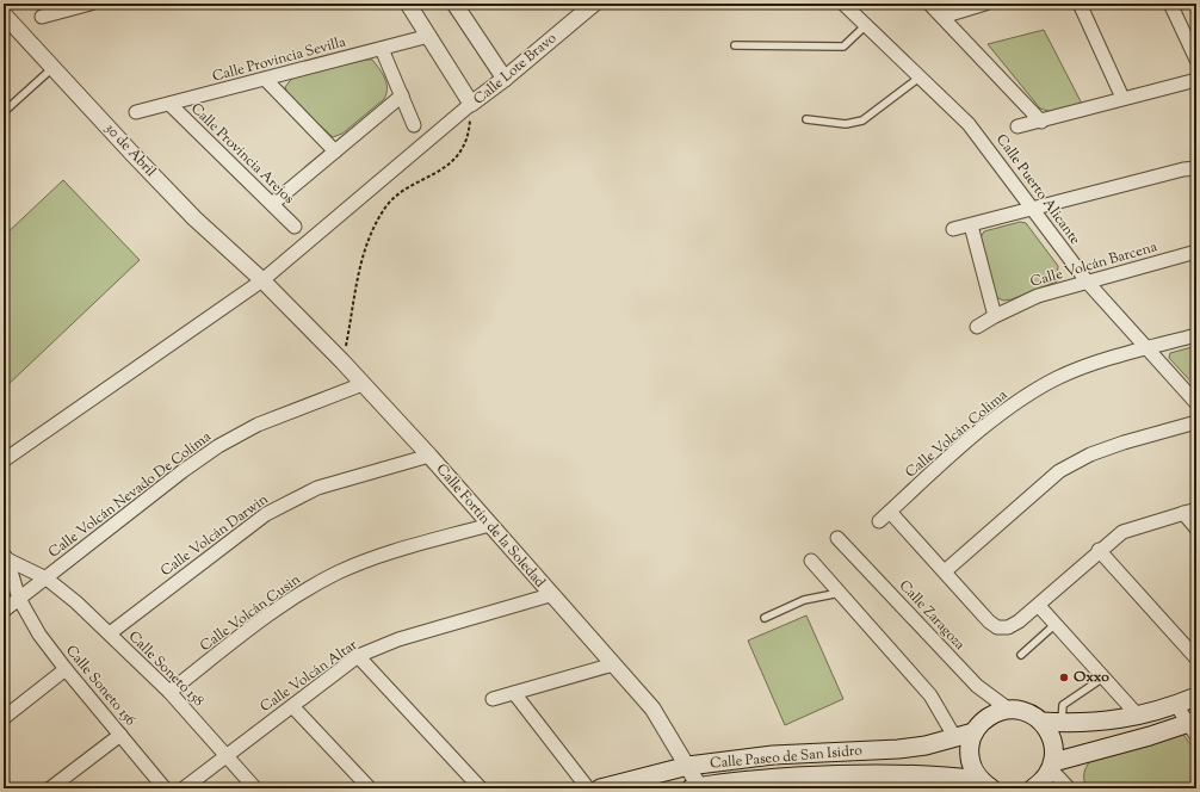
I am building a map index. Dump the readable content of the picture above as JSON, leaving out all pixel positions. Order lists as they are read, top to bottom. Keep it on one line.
{"streets":{"main road":["Calle Paseo de San Isidro"],"street":["Calle Provincia Sevilla","Calle Lote Bravo","30 de Abril","Calle Provincia Arejos","Calle Puerto Alicante","Calle Volcán Barcena","Calle Volcán Colima","Calle Volcán Nevado De Colima","Calle Fortín de la Soledad","Calle Volcán Darwin","Calle Volcán Cusin","Calle Zaragoza","Calle Soneto 158","Calle Volcán Altar","Calle Soneto 156"]},"crossings":[["Calle Provincia Sevilla","Calle Provincia Arejos"],["Calle Lote Bravo","Calle Fortín de la Soledad"],["30 de Abril","Calle Fortín de la Soledad"],["Calle Puerto Alicante","Calle Volcán Barcena"],["Calle Puerto Alicante","Calle Volcán Colima"],["Calle Volcán Nevado De Colima","Calle Fortín de la Soledad"],["Calle Volcán Nevado De Colima","Calle Soneto 158"],["Calle Volcán Nevado De Colima","Calle Soneto 156"],["Calle Fortín de la Soledad","Calle Volcán Darwin"],["Calle Fortín de la Soledad","Calle Volcán Cusin"],["Calle Fortín de la Soledad","Calle Volcán Altar"],["Calle Fortín de la Soledad","Calle Paseo de San Isidro"],["Calle Volcán Darwin","Calle Soneto 158"],["Calle Volcán Cusin","Calle Soneto 158"],["Calle Soneto 158","Calle Volcán Altar"],["Calle Soneto 158","Calle Soneto 156"]],"places":["Oxxo"]}
